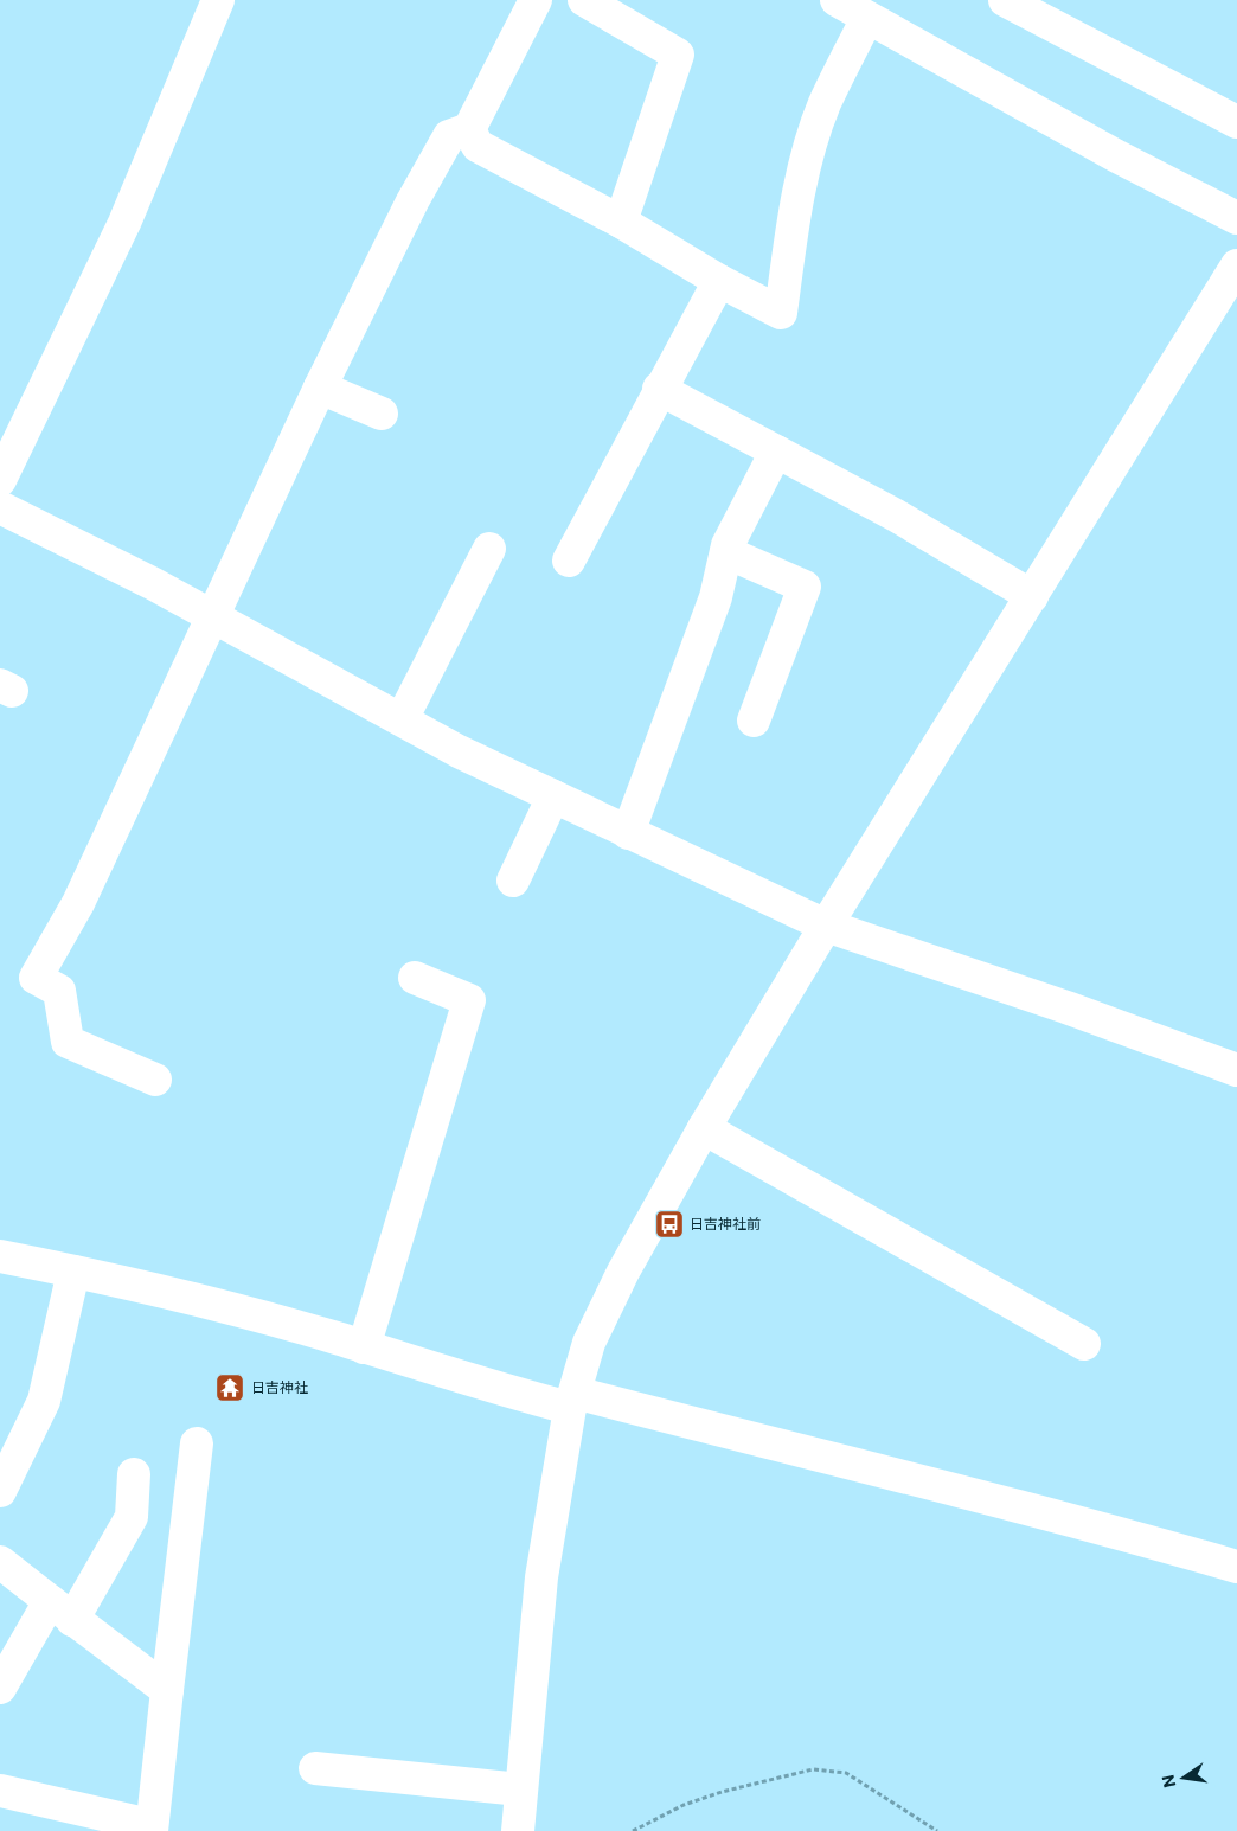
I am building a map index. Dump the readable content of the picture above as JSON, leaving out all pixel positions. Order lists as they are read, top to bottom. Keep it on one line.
{"places":{"bus stop":["日吉神社前"],"temple":["日吉神社"]},"north":"left"}
